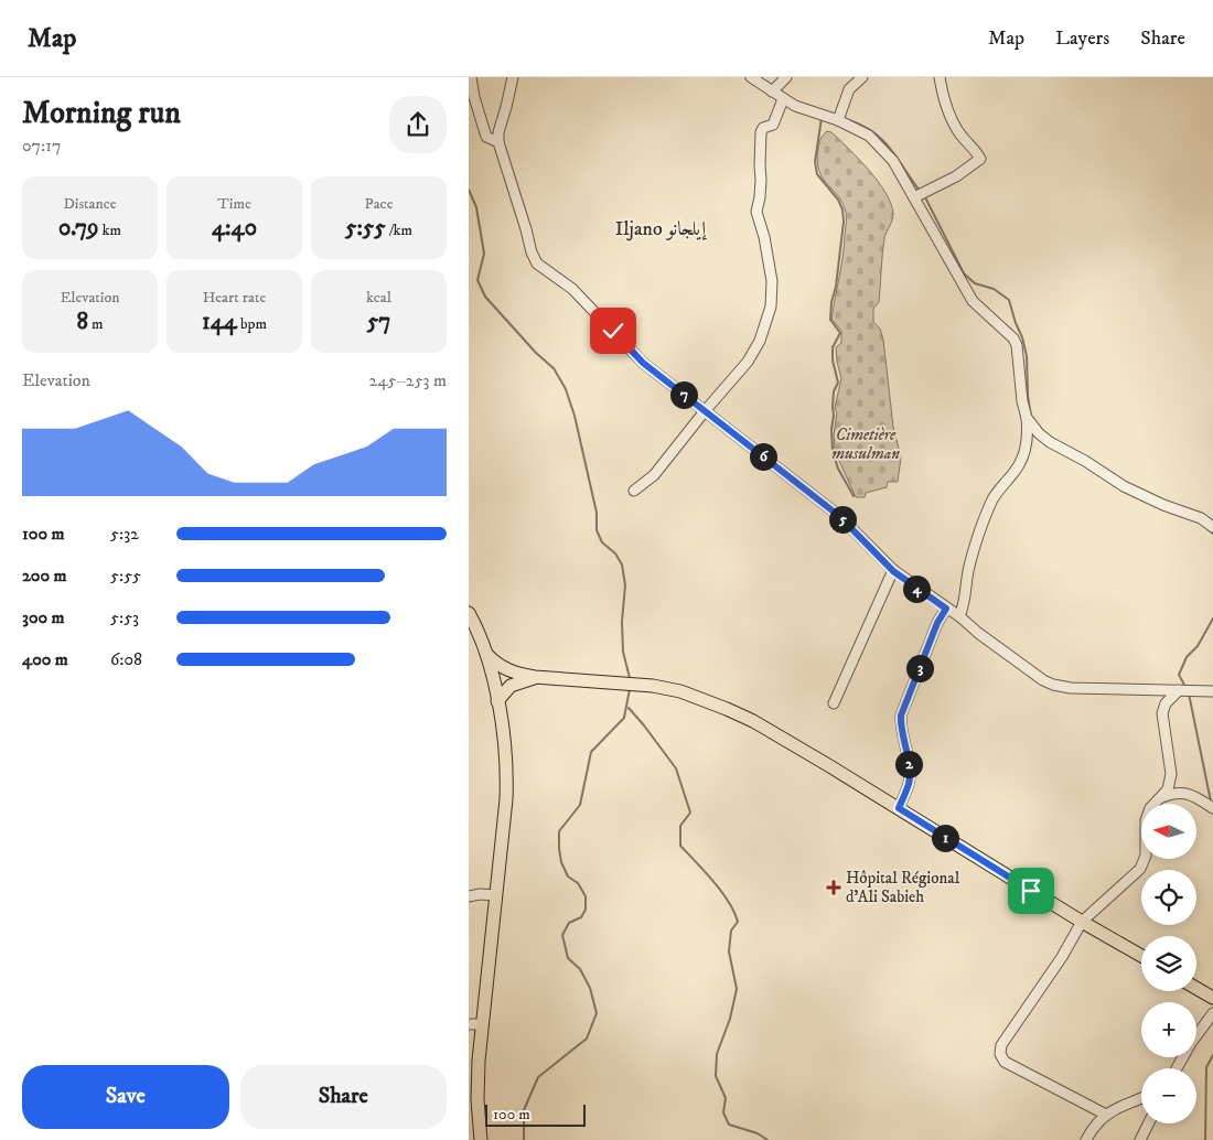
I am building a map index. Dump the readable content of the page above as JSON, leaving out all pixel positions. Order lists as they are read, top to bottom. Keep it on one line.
{"districts":["Iljano إيلجانو"],"parks":["Cimetière musulman"],"places":{"health":["Hôpital Régional d'Ali Sabieh"]},"scale_bar":"100 m","north":"left","page":{"header":"Map","nav":["Map","Layers","Share"],"heading":["Morning run","07:17"],"stats":[["Distance","0.79 km"],["Time","4:40"],["Pace","5:55 /km"],["Elevation","8 m"],["Heart rate","144 bpm"],["kcal","57"]],"chart":["Elevation","245–253 m"],"pins":["7","6","5","4","3","2","1"],"list":[{"name":"100 m","note":"5:32"},{"name":"200 m","note":"5:55"},{"name":"300 m","note":"5:53"},{"name":"400 m","note":"6:08"}],"map_buttons":["+","−"],"buttons":["Save","Share"],"scale":"100 m"}}
